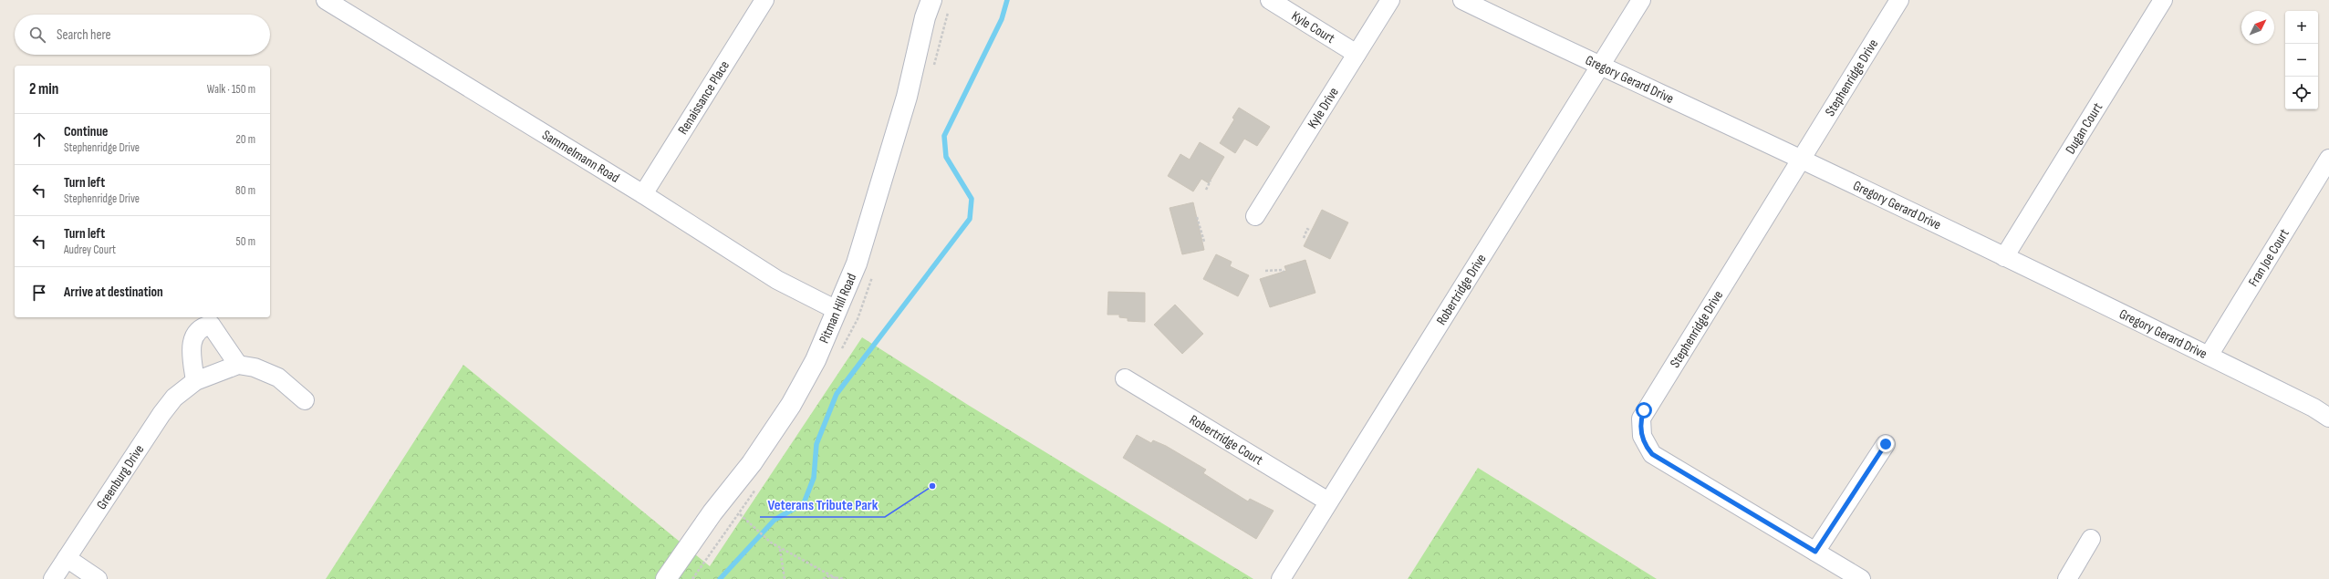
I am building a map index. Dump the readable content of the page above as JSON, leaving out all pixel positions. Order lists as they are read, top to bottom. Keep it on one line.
{"streets":{"main road":["Pitman Hill Road"],"street":["Kyle Court","Stephenridge Drive","Gregory Gerard Drive","Renaissance Place","Kyle Drive","Dugan Court","Sammelmann Road","Fran Joe Court","Robertridge Drive","Robertridge Court","Greenburg Drive"]},"crossings":[["Kyle Court","Kyle Drive"],["Stephenridge Drive","Gregory Gerard Drive"],["Gregory Gerard Drive","Dugan Court"],["Gregory Gerard Drive","Fran Joe Court"],["Gregory Gerard Drive","Robertridge Drive"],["Renaissance Place","Sammelmann Road"],["Sammelmann Road","Pitman Hill Road"],["Robertridge Drive","Robertridge Court"]],"places":["Veterans Tribute Park"],"north":"top right","page":{"map_buttons":["+","−"],"search":"Search here","heading":["2 min","Walk · 150 m"],"list":[["Continue","Stephenridge Drive","20 m"],["Turn left","Stephenridge Drive","80 m"],["Turn left","Audrey Court","50 m"],"Arrive at destination"]}}
